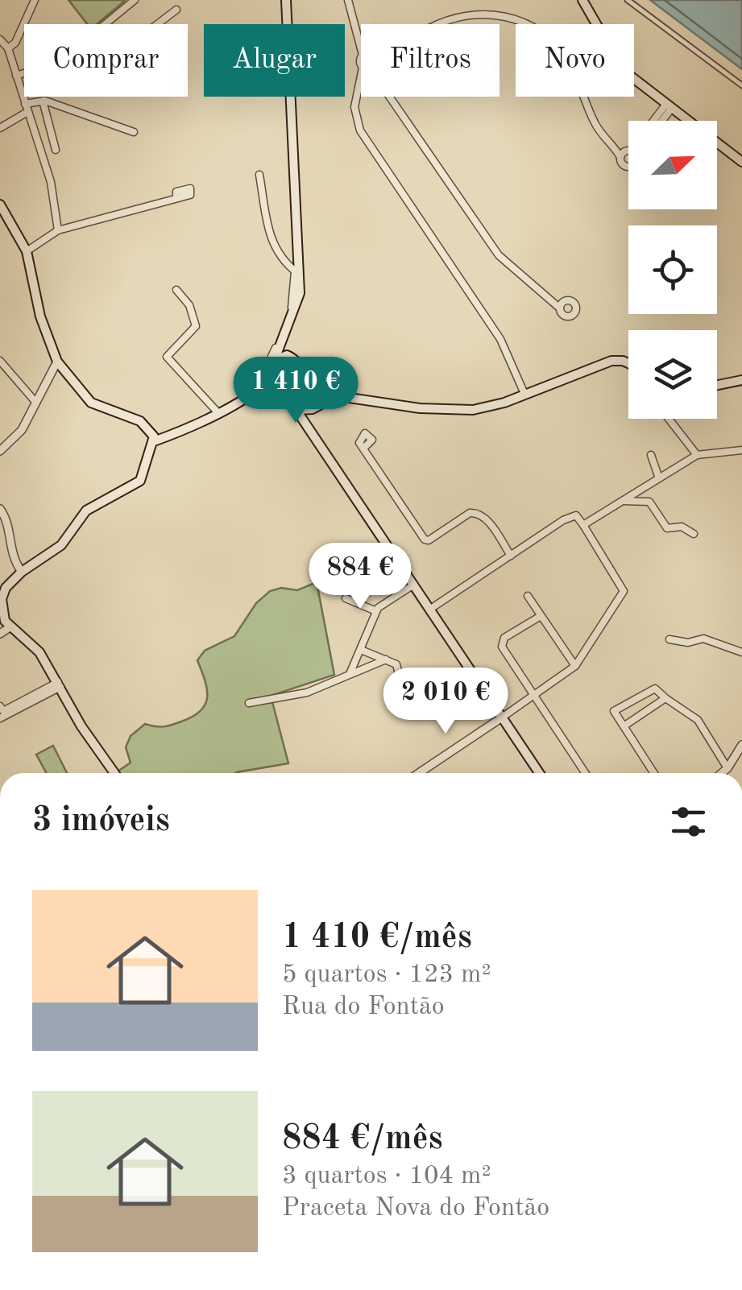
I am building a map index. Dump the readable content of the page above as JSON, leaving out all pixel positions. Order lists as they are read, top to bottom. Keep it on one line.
{"north":"top right","page":{"chip":["Comprar","Alugar","Filtros","Novo"],"price":["1 410 €","884 €","2 010 €"],"heading":"3 imóveis","list":[{"name":"1 410 €/mês","note":"5 quartos · 123 m² · Rua do Fontão"},{"name":"884 €/mês","note":"3 quartos · 104 m² · Praceta Nova do Fontão"}]}}
